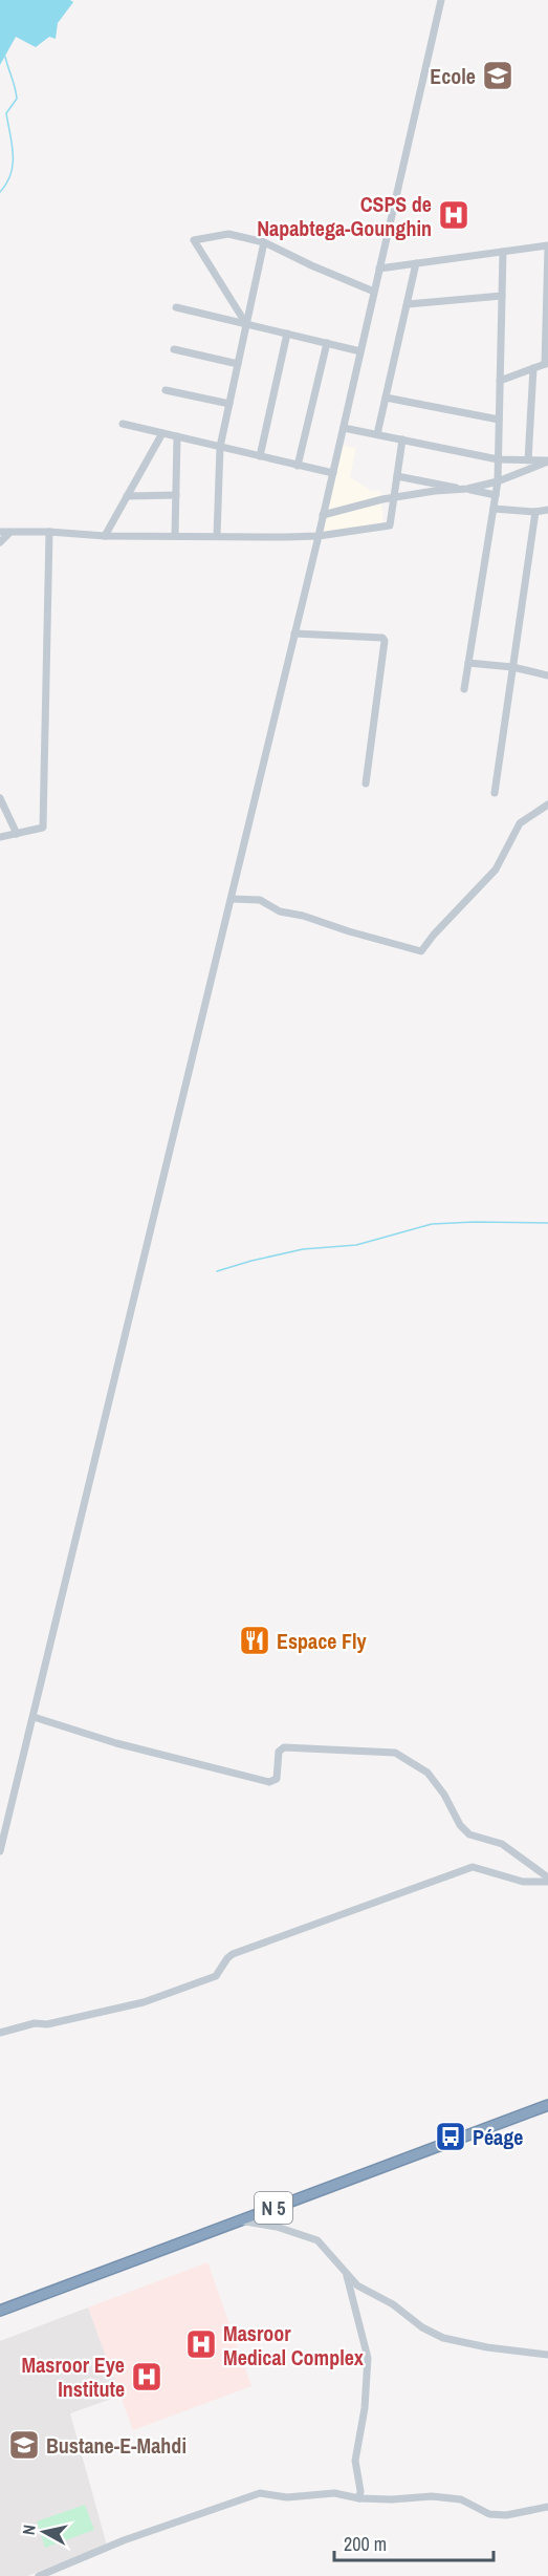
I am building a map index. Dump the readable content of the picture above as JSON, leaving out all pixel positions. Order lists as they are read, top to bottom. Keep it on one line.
{"streets":{"highway":["N 5"]},"places":{"school or university":["Ecole","Bustane-E-Mahdi"],"hospital":["CSPS de Napabtega-Gounghin","Masroor Medical Complex","Masroor Eye Institute"],"restaurant":["Espace Fly"],"bus stop":["Péage"]},"scale_bar":"200 m","north":"left"}
